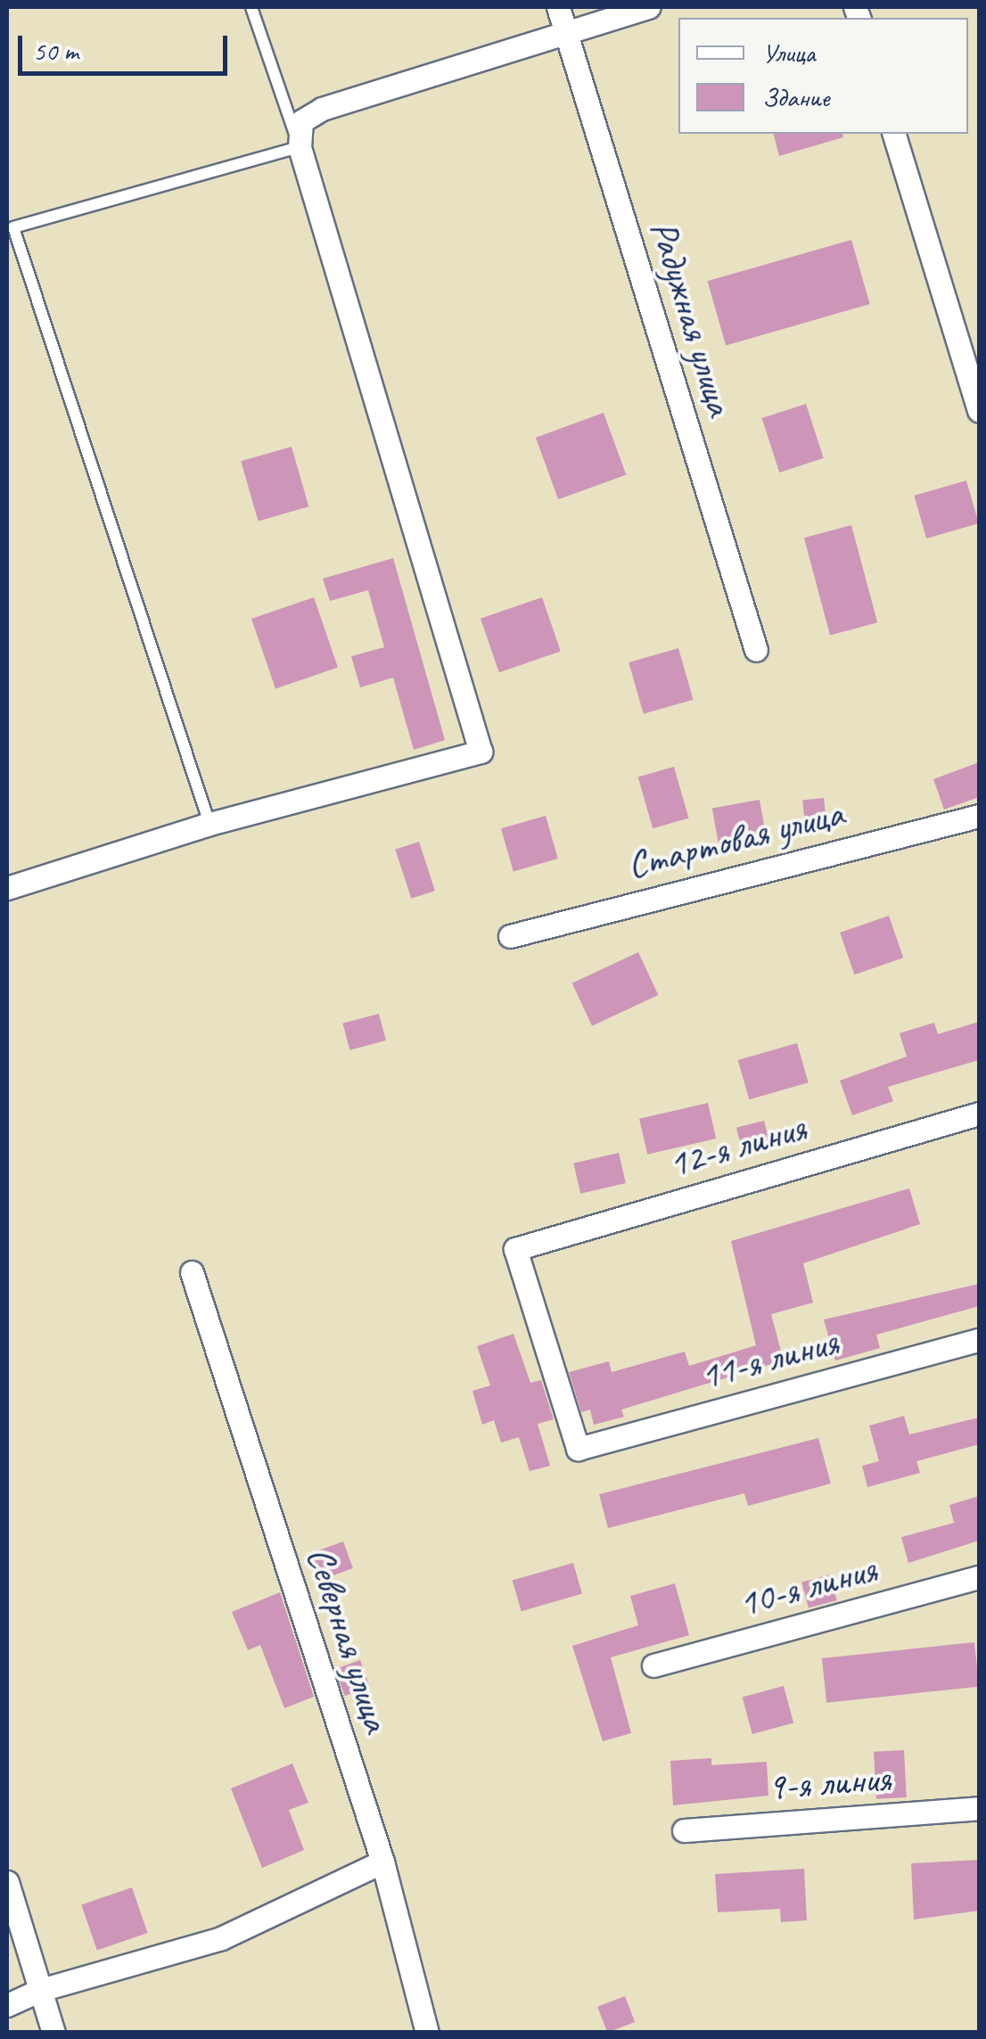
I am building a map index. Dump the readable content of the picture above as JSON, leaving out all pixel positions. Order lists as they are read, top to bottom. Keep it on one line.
{"streets":{"street":["Радужная улица","Стартовая улица","12-я линия","11-я линия","10-я линия","Северная улица","9-я линия"]},"crossings":[["12-я линия","11-я линия"]],"legend":["Улица","Здание"],"scale_bar":"50 m"}
